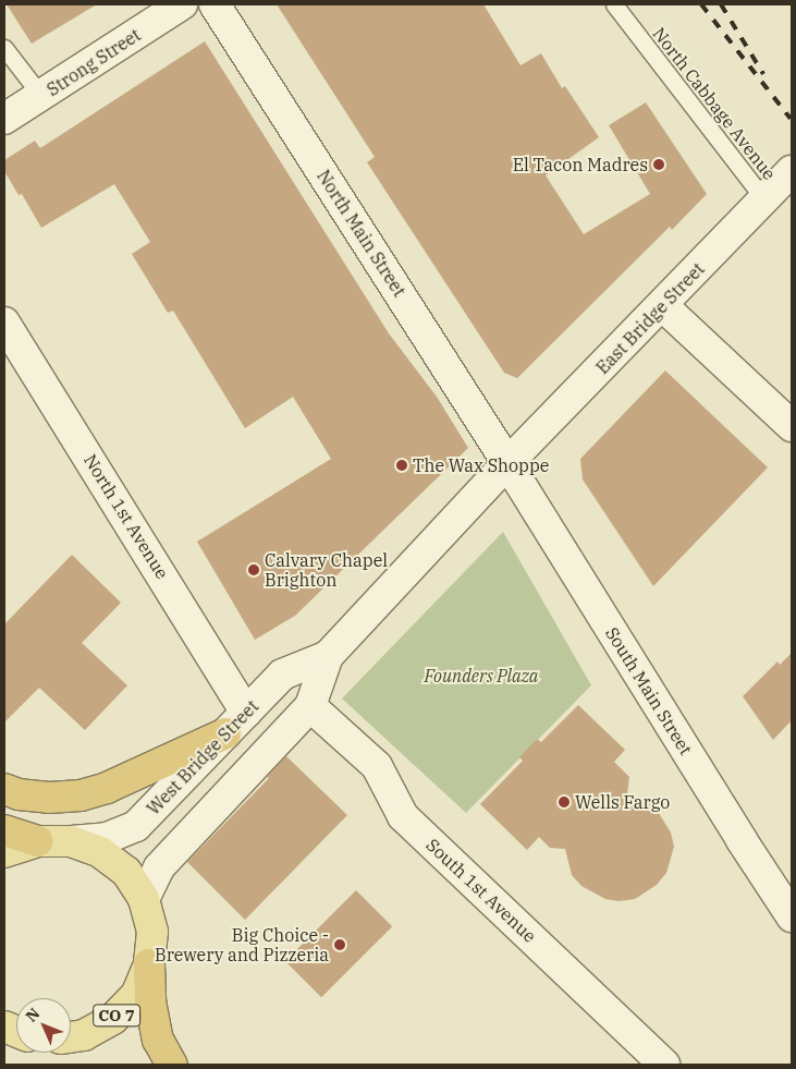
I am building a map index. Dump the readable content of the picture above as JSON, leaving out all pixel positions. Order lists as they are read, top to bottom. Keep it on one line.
{"streets":{"main road":["CO 7"],"street":["Strong Street","North Main Street","East Bridge Street","North 1st Avenue","South Main Street","West Bridge Street","South 1st Avenue"],"lane":["North Cabbage Avenue"]},"crossings":[["North Cabbage Avenue","East Bridge Street"],["North Main Street","East Bridge Street"],["North Main Street","South Main Street"],["North Main Street","West Bridge Street"],["East Bridge Street","South Main Street"],["East Bridge Street","West Bridge Street"],["North 1st Avenue","West Bridge Street"],["South Main Street","West Bridge Street"],["West Bridge Street","South 1st Avenue"],["West Bridge Street","CO 7"]],"parks":["Founders Plaza"],"places":["El Tacon Madres","The Wax Shoppe","Calvary Chapel Brighton","Wells Fargo","Big Choice - Brewery and Pizzeria"],"north":"top left"}
